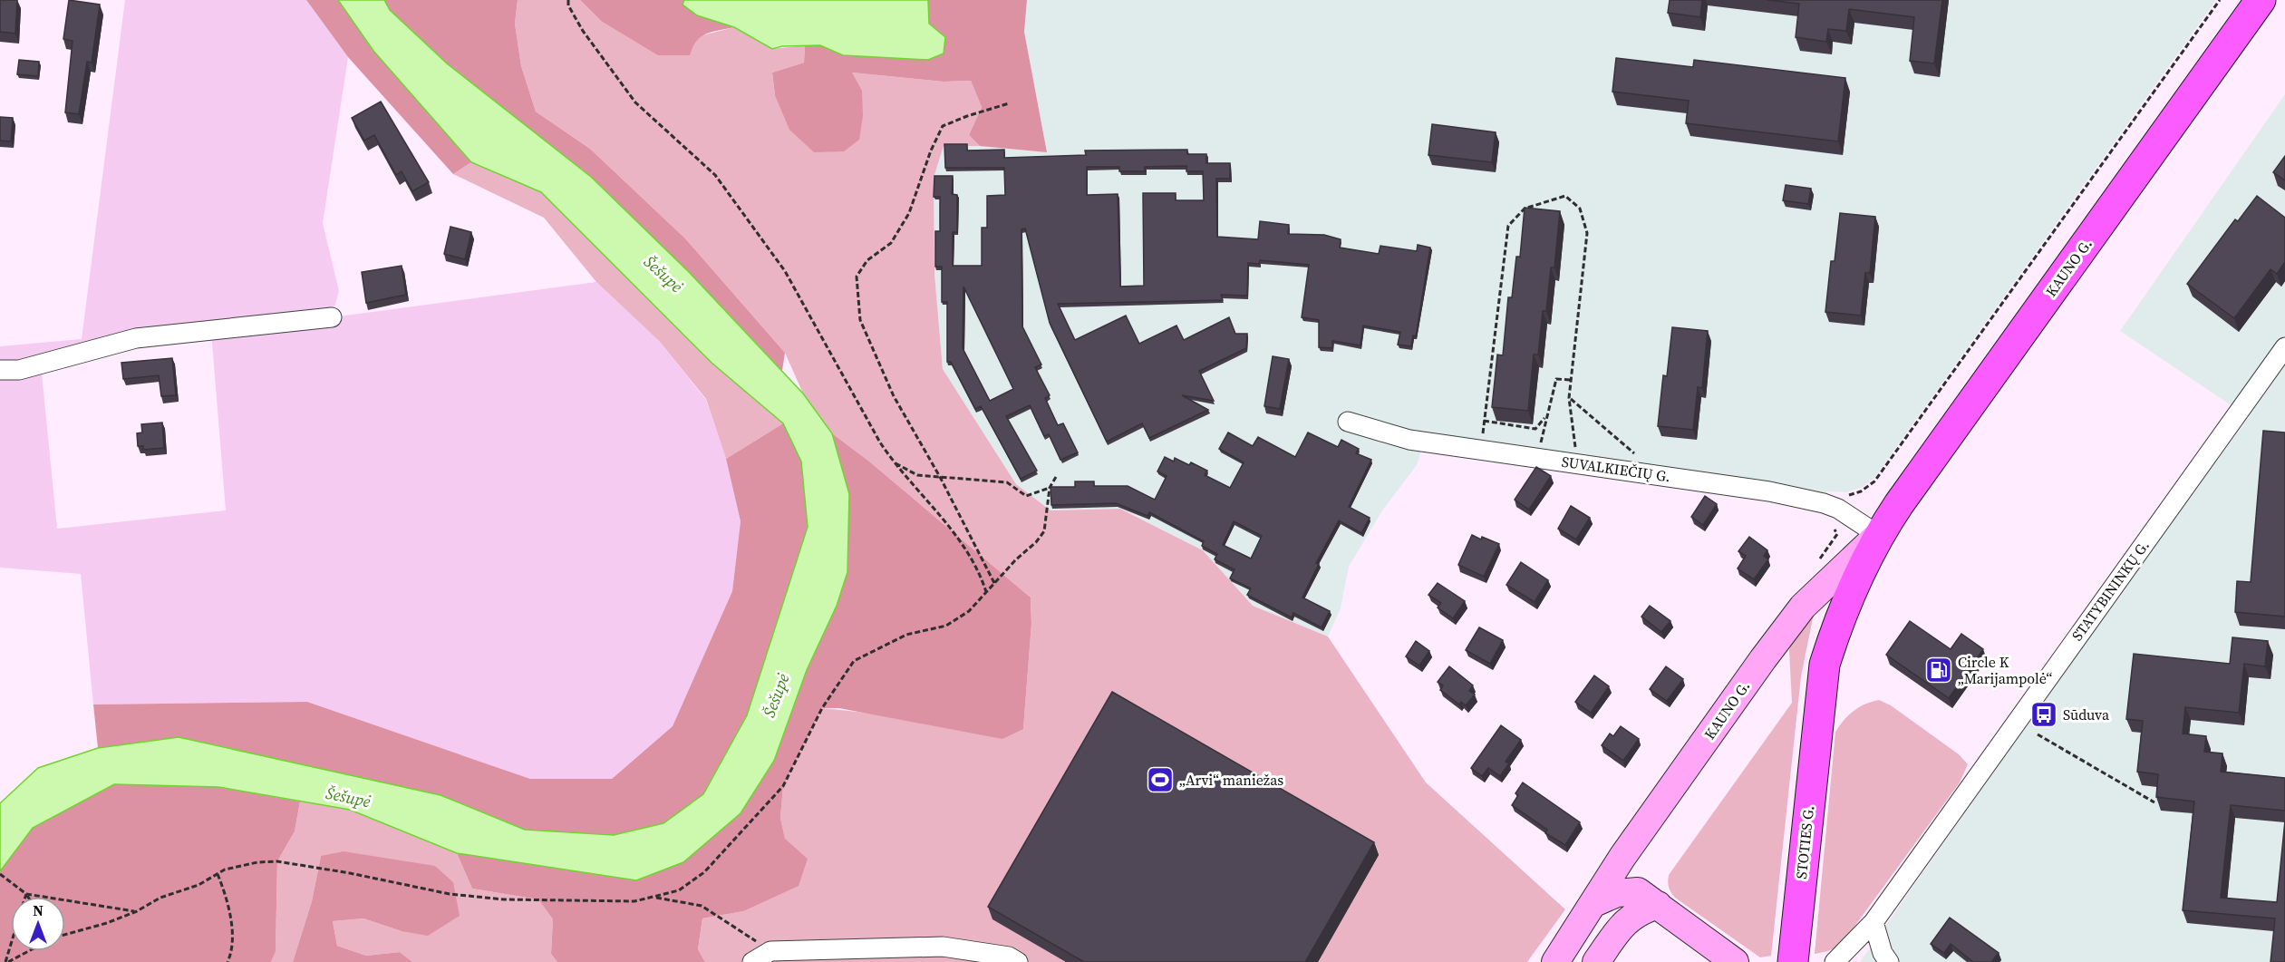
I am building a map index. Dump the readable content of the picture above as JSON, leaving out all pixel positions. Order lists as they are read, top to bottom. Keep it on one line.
{"streets":{"main road":["KAUNO G.","STOTIES G."],"street":["SUVALKIEČIŲ G.","STATYBININKŲ G."]},"crossings":[["KAUNO G.","SUVALKIEČIŲ G."],["KAUNO G.","STOTIES G."]],"water":["Šešupė"],"places":{"fuel station":["Circle K „Marijampolė“"],"bus stop":["Sūduva"],"sports":["„Arvi“ maniežas"]},"north":"top"}
